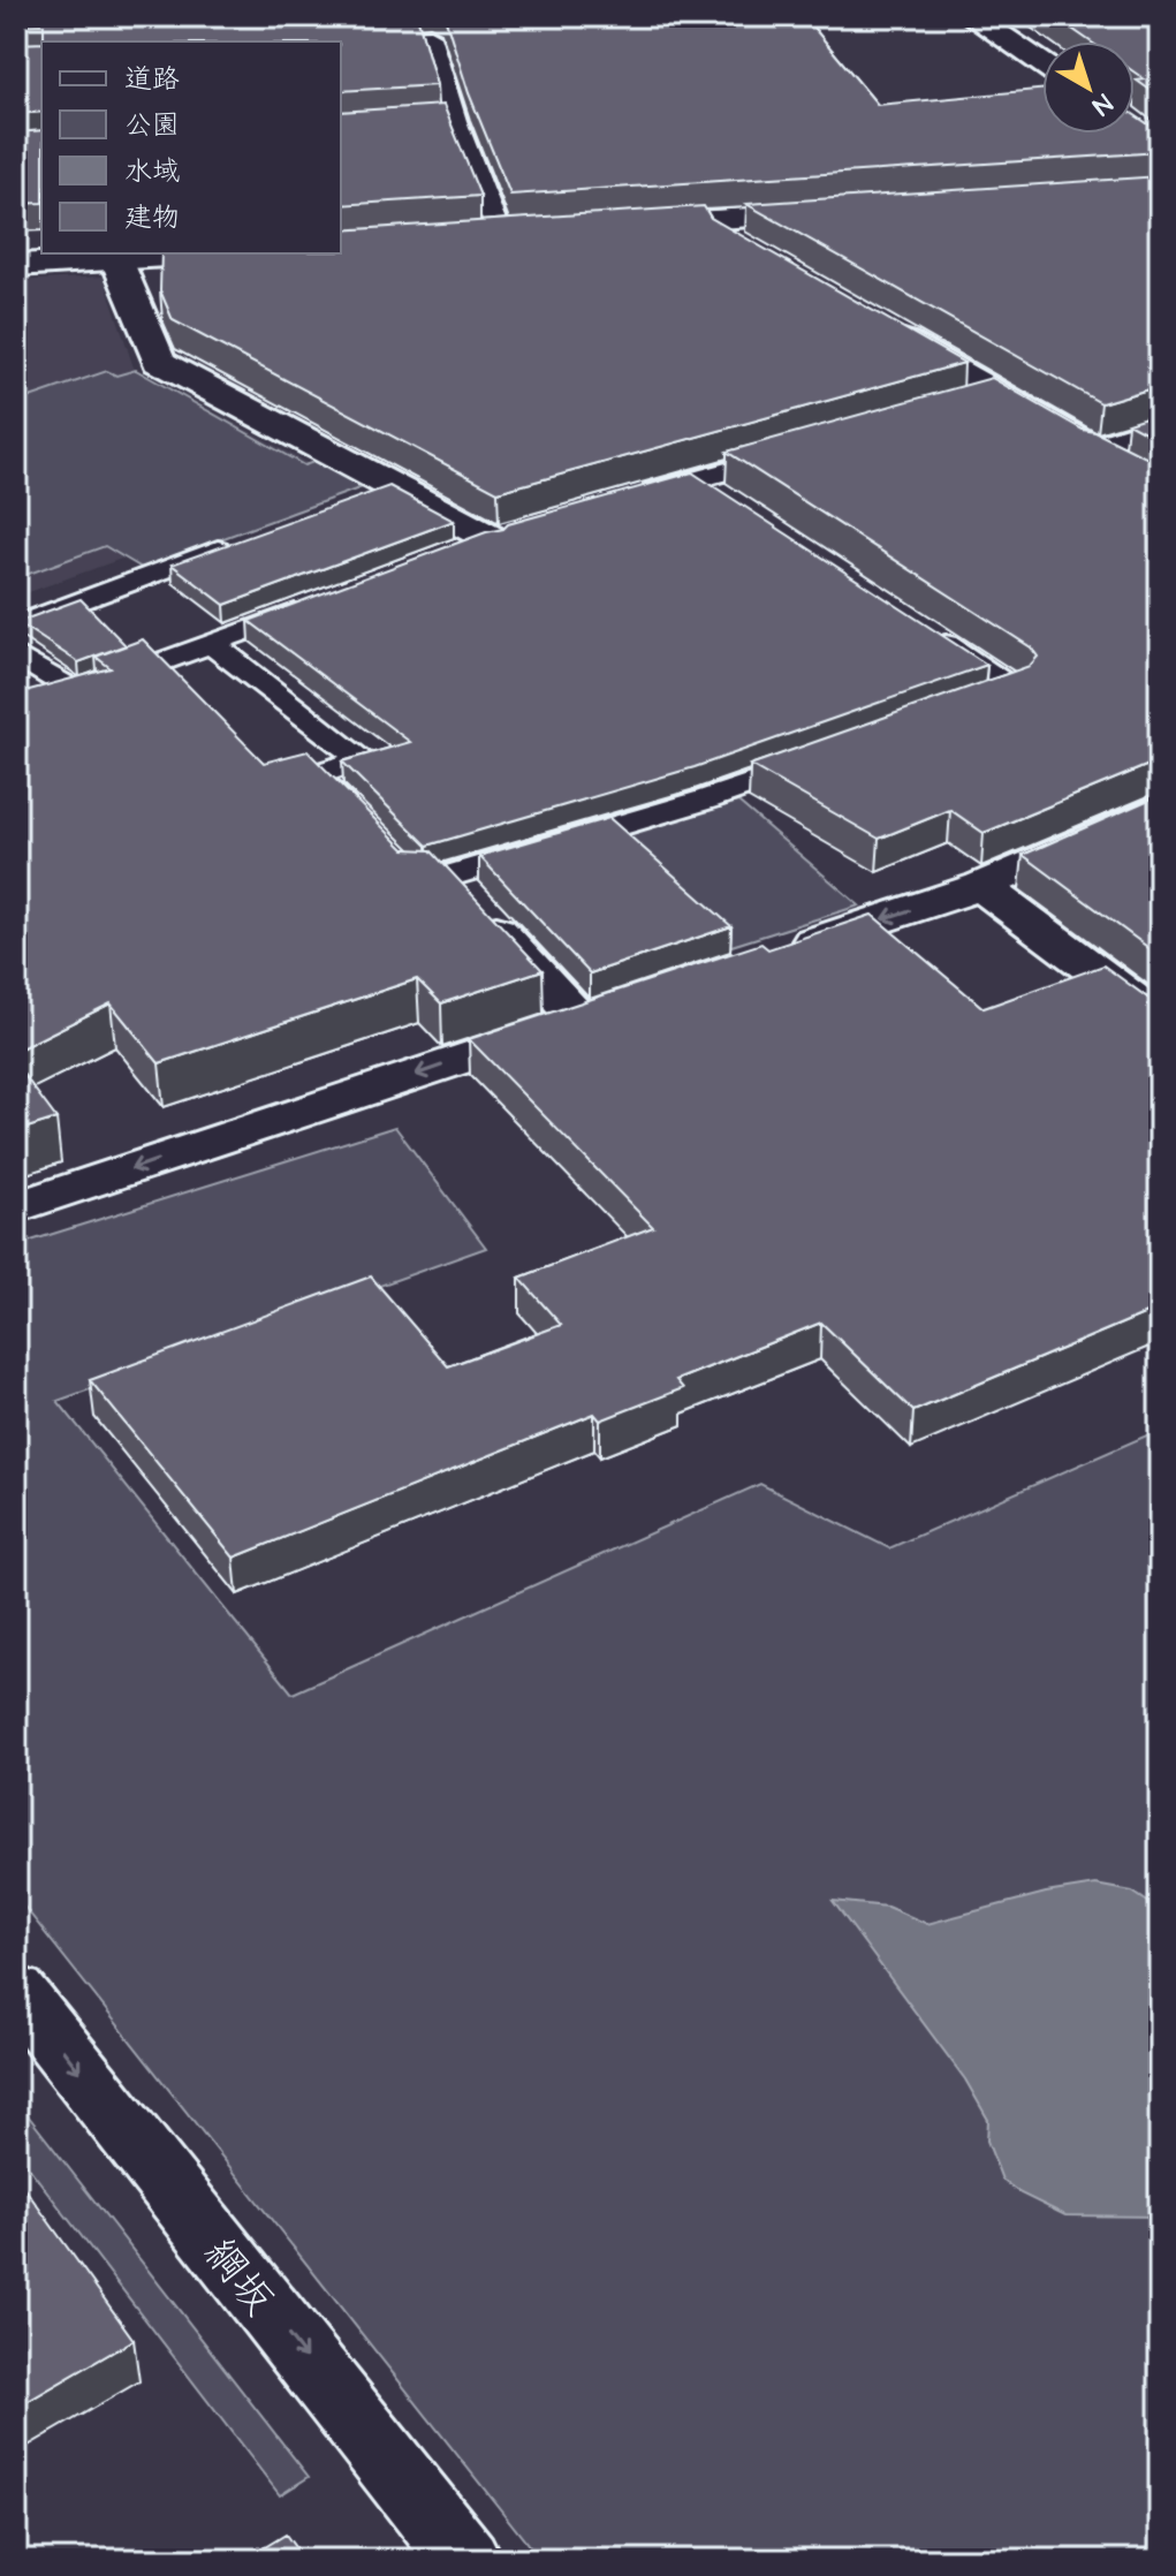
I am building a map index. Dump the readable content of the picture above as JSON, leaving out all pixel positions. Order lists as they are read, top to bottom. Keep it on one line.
{"streets":{"street":["綱坂"]},"one_way":["綱坂"],"legend":["道路","公園","水域","建物"],"north":"bottom right"}
